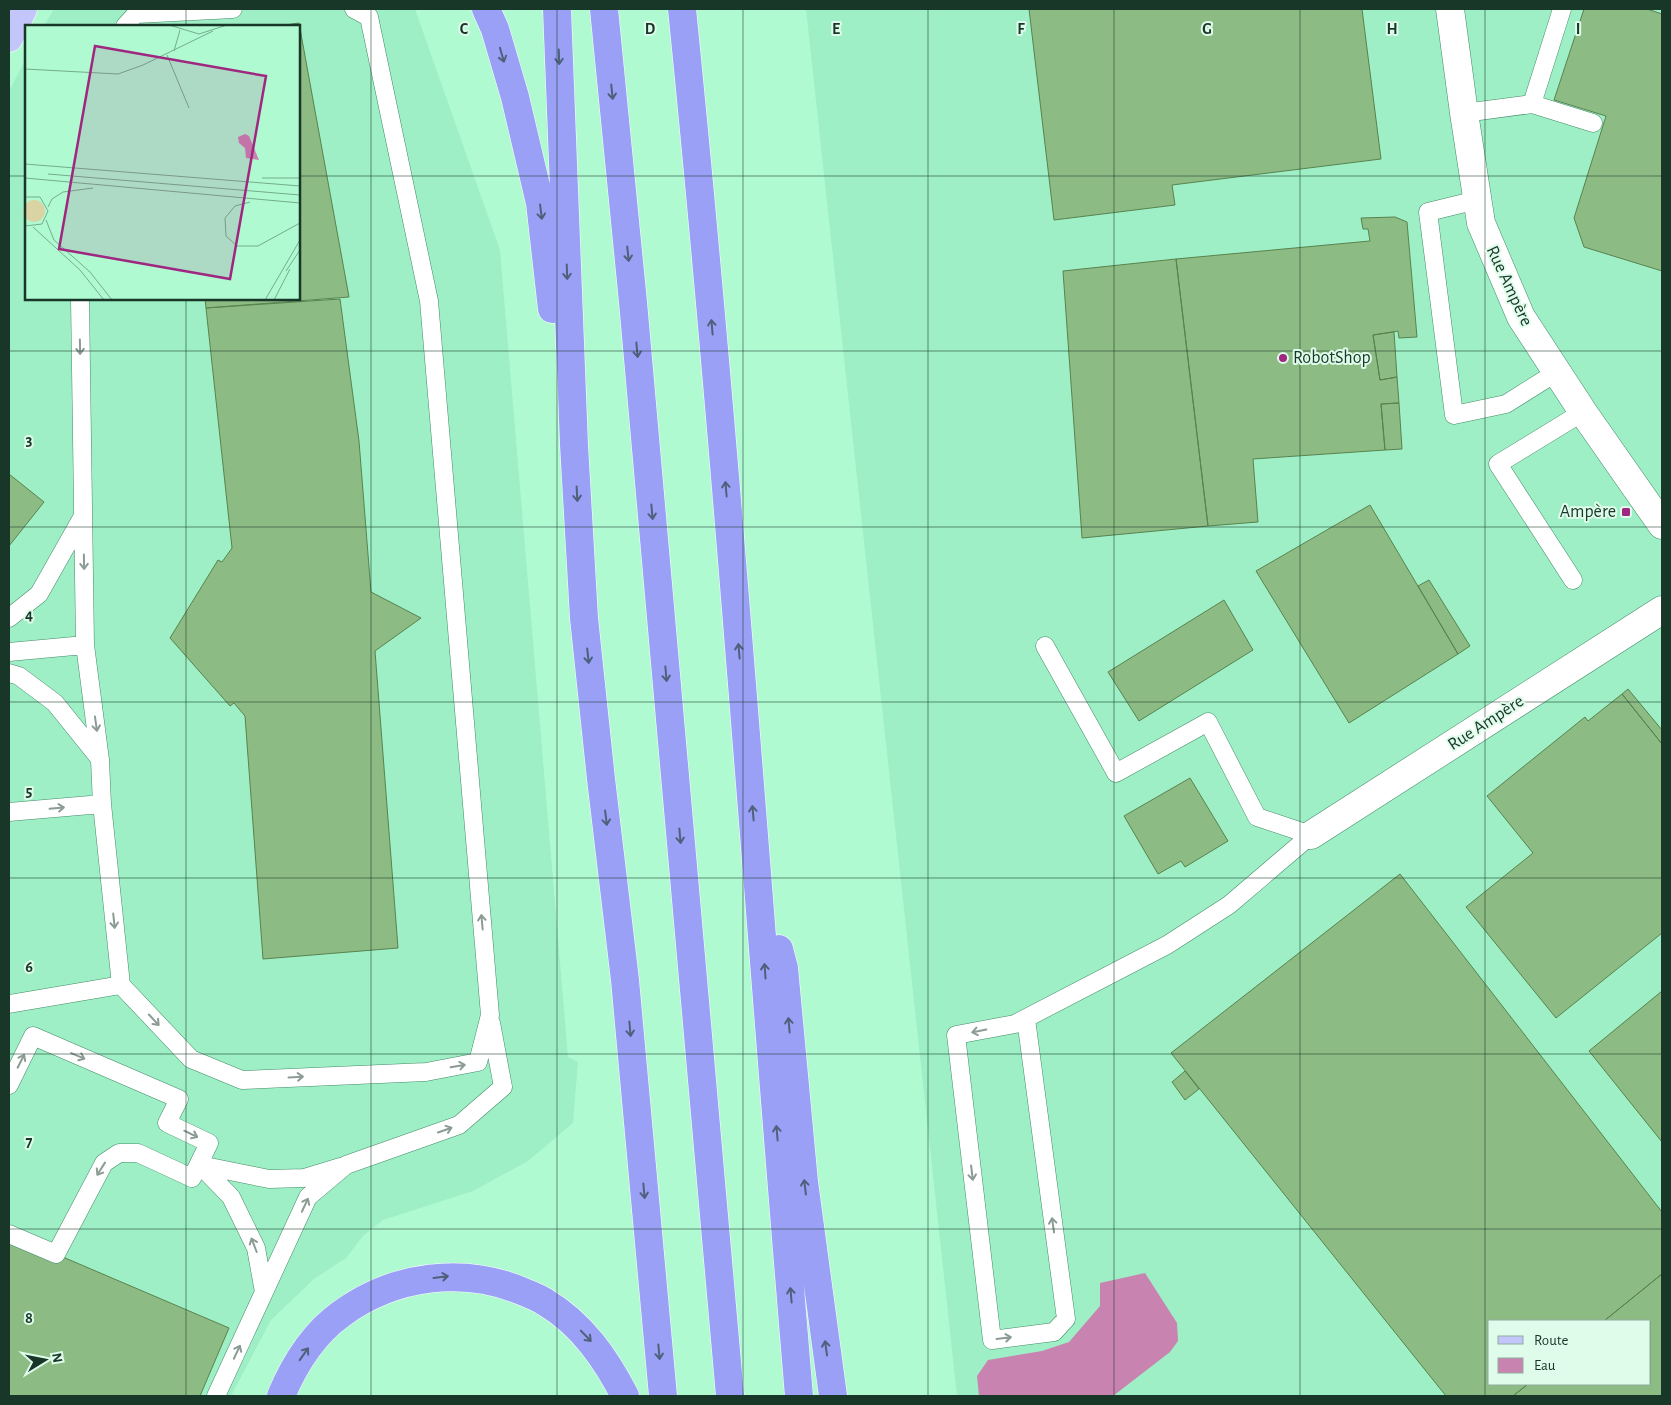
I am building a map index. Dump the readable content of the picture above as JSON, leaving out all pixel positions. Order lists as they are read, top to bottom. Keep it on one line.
{"streets":{"street":["Rue Ampère"]},"places":{"other":["RobotShop"],"transit":["Ampère"]},"legend":["Route","Eau"],"north":"right","grid":{"columns":["C","D","E","F","G","H","I"],"rows":["3","4","5","6","7","8"]}}
